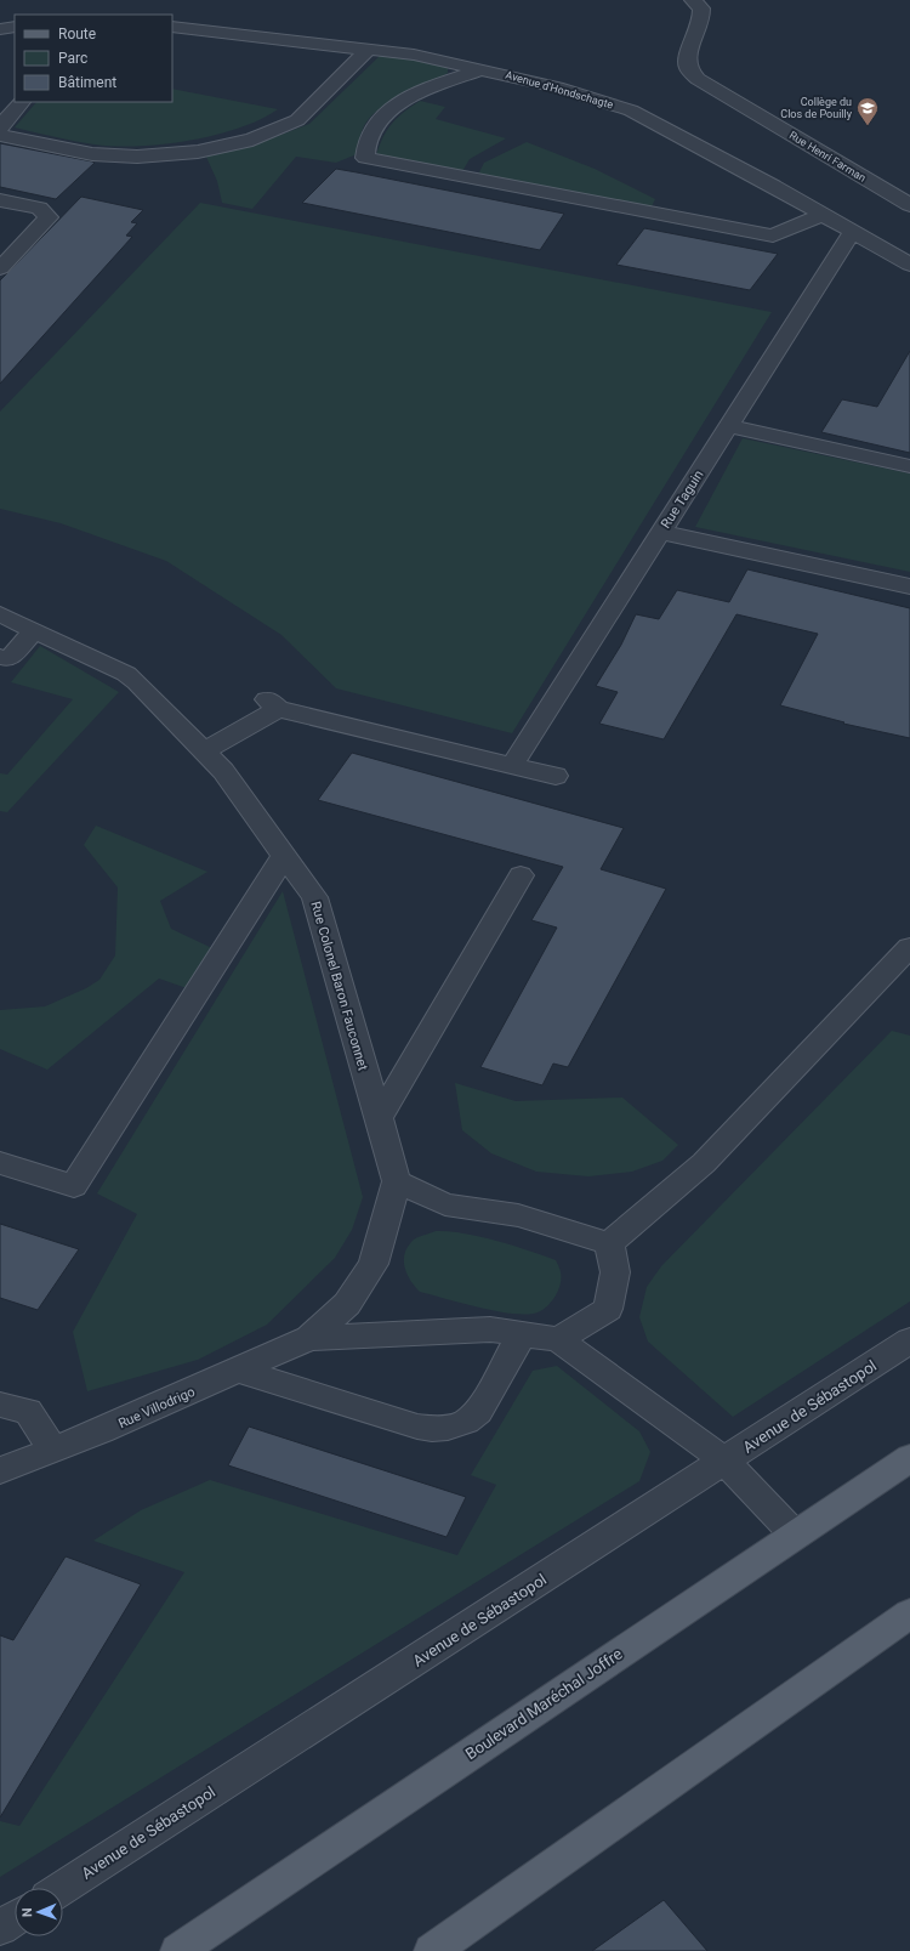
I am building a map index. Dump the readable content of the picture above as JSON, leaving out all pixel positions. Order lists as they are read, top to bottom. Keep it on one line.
{"streets":{"main road":["Boulevard Maréchal Joffre"],"street":["Avenue d'Hondschagte","Rue Henri Farman","Rue Taguin","Rue Colonel Baron Fauconnet","Avenue de Sébastopol","Rue Villodrigo"]},"crossings":[["Avenue d'Hondschagte","Rue Taguin"]],"places":{"school or university":["Collège du Clos de Pouilly"]},"legend":["Route","Parc","Bâtiment"],"north":"left"}
